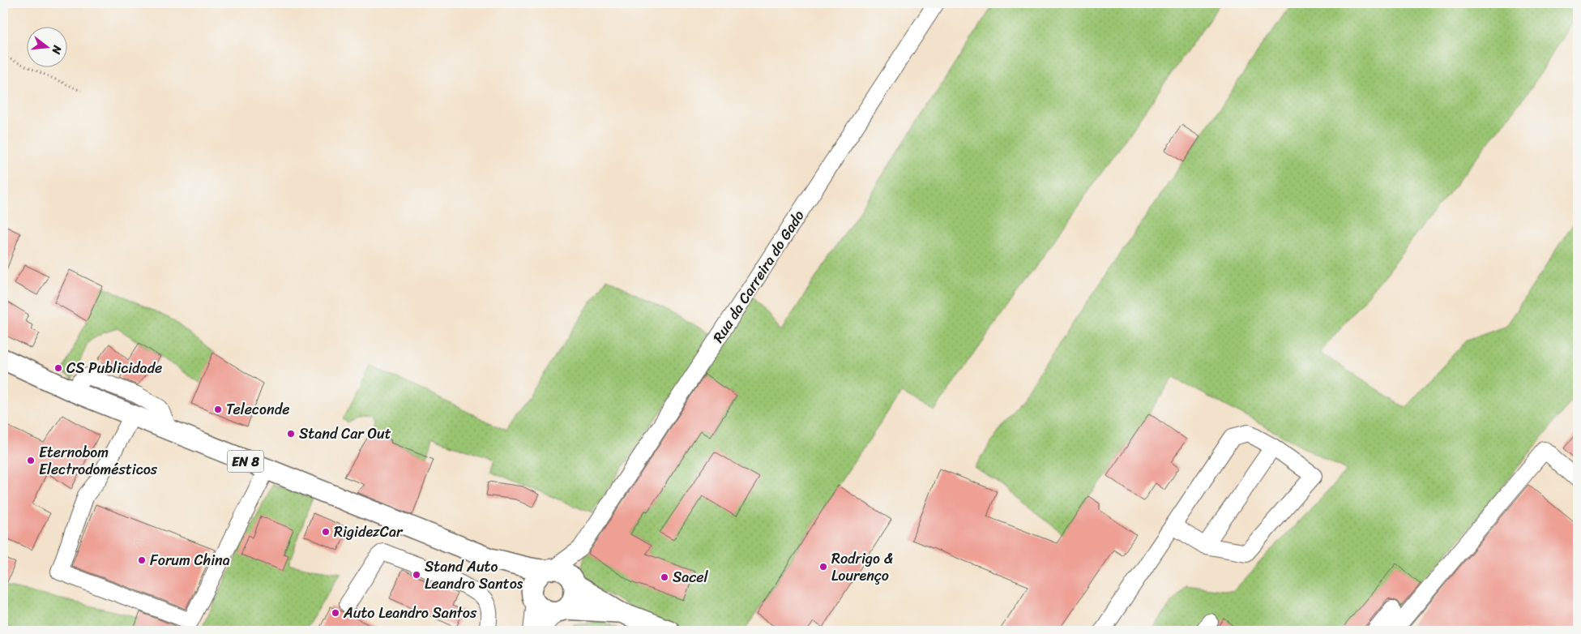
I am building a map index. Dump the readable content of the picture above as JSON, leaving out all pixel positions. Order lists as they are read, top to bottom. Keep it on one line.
{"streets":{"main road":["EN 8"],"street":["Rua da Carreira do Gado"]},"places":["CS Publicidade","Teleconde","Stand Car Out","Eternobom Electrodomésticos","RigidezCar","Forum China","Rodrigo & Lourenço","Stand Auto Leandro Santos","Sacel","Auto Leandro Santos"],"north":"right"}
